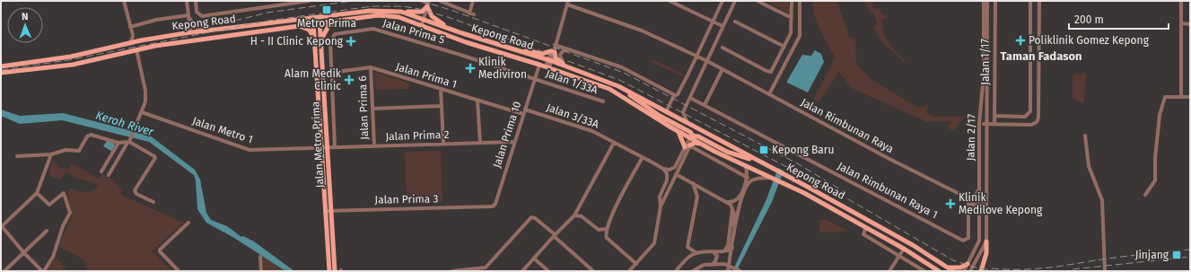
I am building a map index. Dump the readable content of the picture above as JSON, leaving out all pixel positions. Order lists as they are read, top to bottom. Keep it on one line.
{"streets":{"main road":["Kepong Road","Jalan Metro Prima"],"street":["Jalan Prima 5","Jalan 1/17","Jalan Prima 1","Jalan 1/33A","Jalan Prima 6","Jalan 3/33A","Jalan Rimbunan Raya","Jalan Metro 1","Jalan Prima 10","Jalan Prima 2","Jalan 2/17","Jalan Rimbunan Raya 1","Jalan Prima 3"]},"crossings":[["Kepong Road","Jalan Prima 10"],["Kepong Road","Jalan Metro Prima"],["Jalan Prima 5","Jalan Prima 1"],["Jalan Prima 5","Jalan 1/33A"],["Jalan Prima 5","Jalan Prima 10"],["Jalan Prima 5","Jalan Prima 2"],["Jalan 1/17","Jalan 2/17"],["Jalan Prima 1","Jalan Prima 6"],["Jalan Prima 1","Jalan Prima 10"],["Jalan Prima 1","Jalan Metro Prima"],["Jalan 1/33A","Jalan Prima 10"],["Jalan Prima 6","Jalan Prima 2"],["Jalan 3/33A","Jalan Prima 10"],["Jalan Rimbunan Raya","Jalan Rimbunan Raya 1"],["Jalan Metro 1","Jalan Prima 2"],["Jalan Metro 1","Jalan Metro Prima"],["Jalan Prima 10","Jalan Prima 2"],["Jalan Prima 10","Jalan Prima 3"],["Jalan Prima 2","Jalan Metro Prima"],["Jalan Metro Prima","Jalan Prima 3"]],"districts":["Taman Fadason"],"water":["Keroh River"],"places":{"transit":["Metro Prima","Kepong Baru","Jinjang"],"health":["Poliklinik Gomez Kepong","H - II Clinic Kepong","Klinik Mediviron","Alam Medik Clinic","Klinik Medilove Kepong"]},"scale_bar":"200 m","north":"top"}
